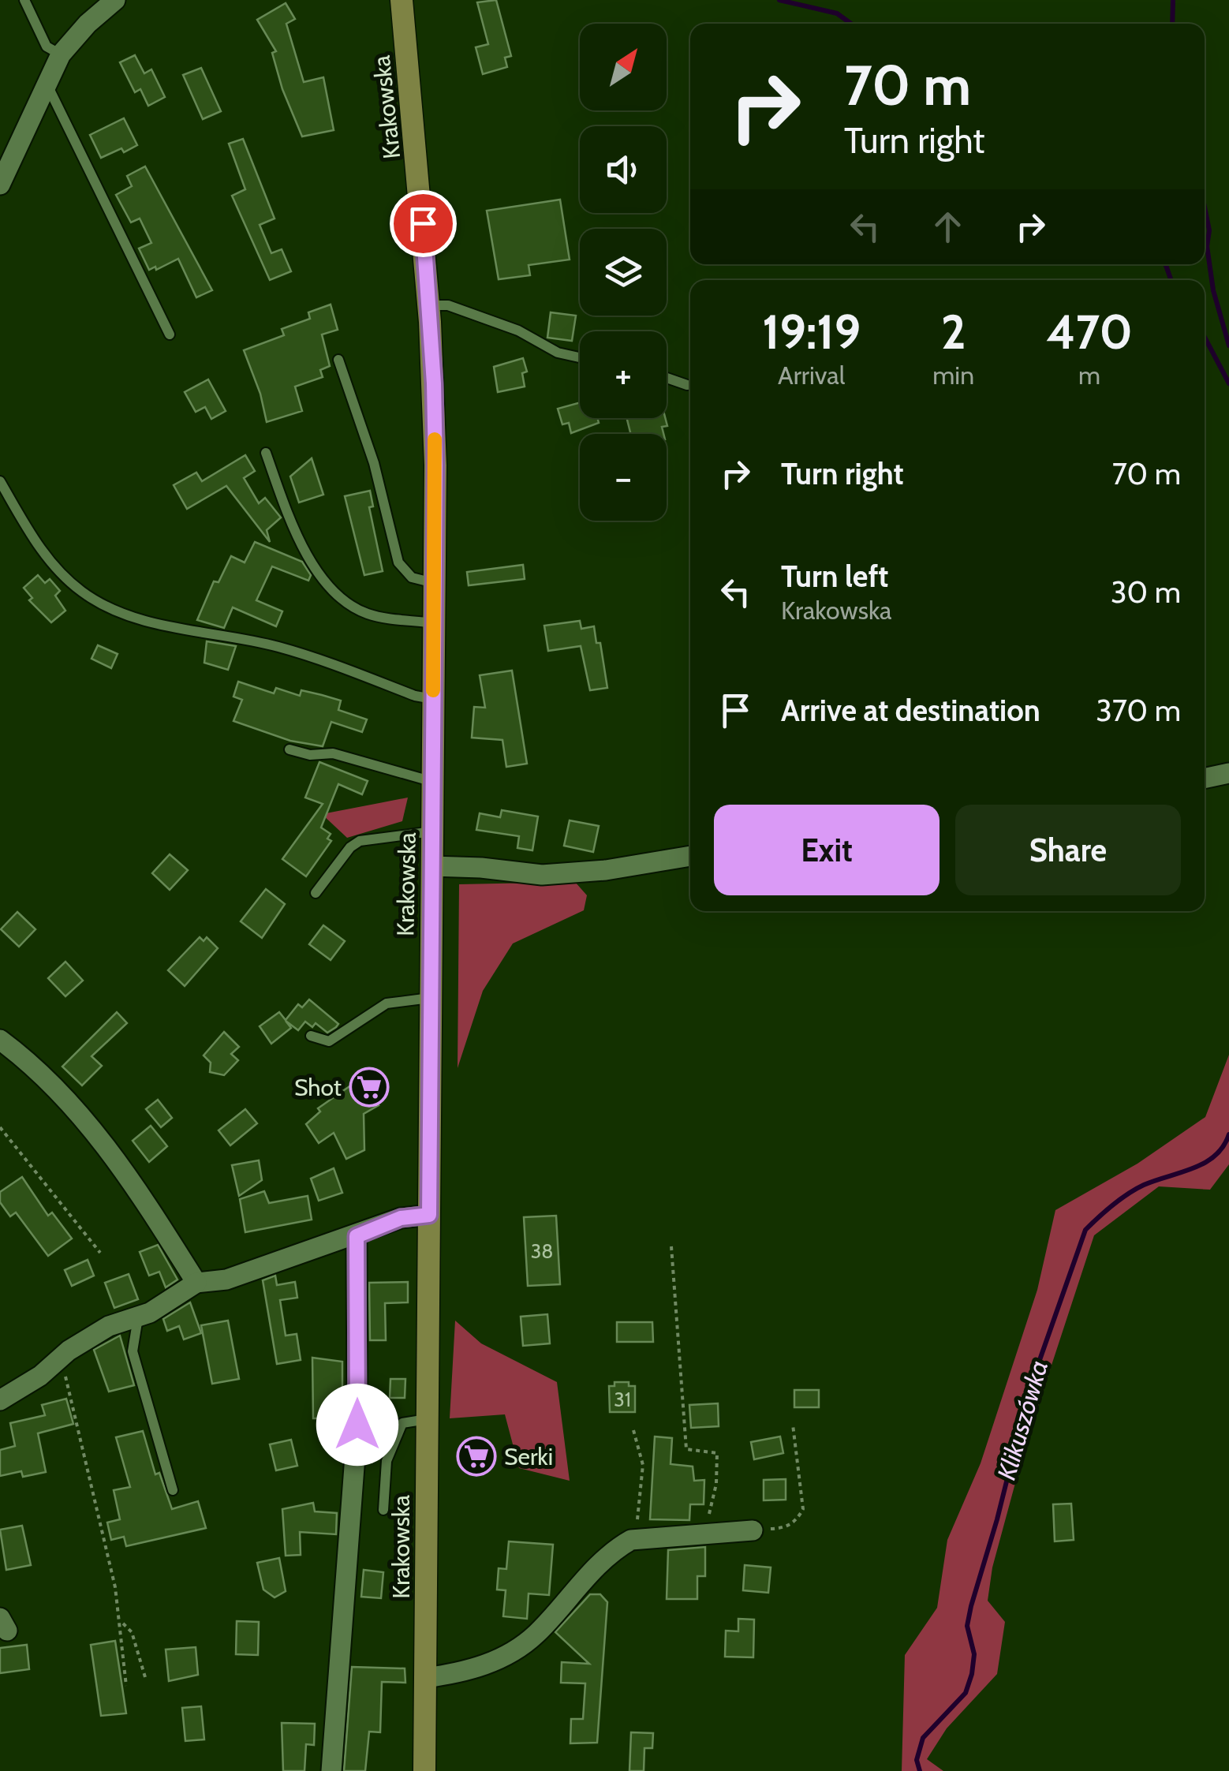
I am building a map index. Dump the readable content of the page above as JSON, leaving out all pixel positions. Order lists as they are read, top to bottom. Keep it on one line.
{"streets":{"main road":["Krakowska"]},"water":["Klikuszówka"],"places":{"supermarket":["Shot","Serki"]},"house_numbers":["38","31"],"north":"top right","page":{"map_buttons":["+","−"],"turn":["70 m","Turn right"],"eta":["19:19","Arrival","2","min","470","m"],"list":[{"name":"Turn right","value":"70 m"},{"name":"Turn left","note":"Krakowska","value":"30 m"},{"name":"Arrive at destination","value":"370 m"}],"buttons":["Exit","Share"]}}
